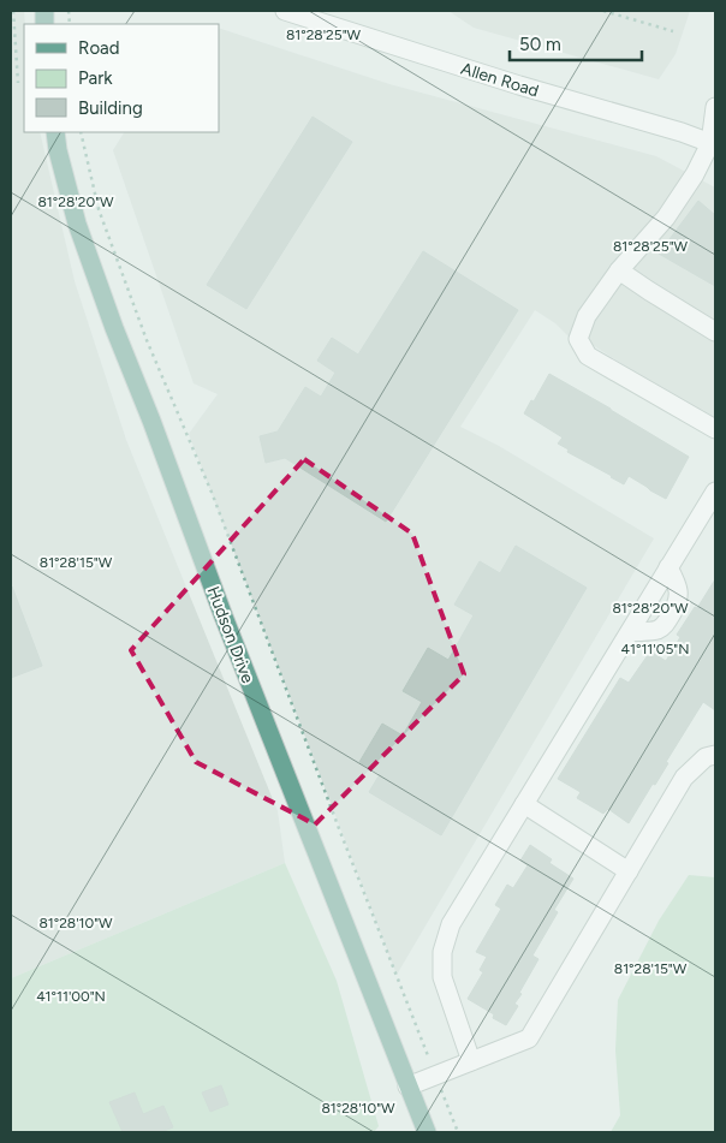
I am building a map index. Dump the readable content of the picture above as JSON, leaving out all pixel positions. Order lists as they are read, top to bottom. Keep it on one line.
{"streets":{"main road":["Hudson Drive"],"street":["Allen Road"]},"legend":["Road","Park","Building"],"scale_bar":"50 m","coordinates":["81°28'25\"W","81°28'20\"W","81°28'15\"W","41°11'05\"N","81°28'10\"W","41°11'00\"N"]}
